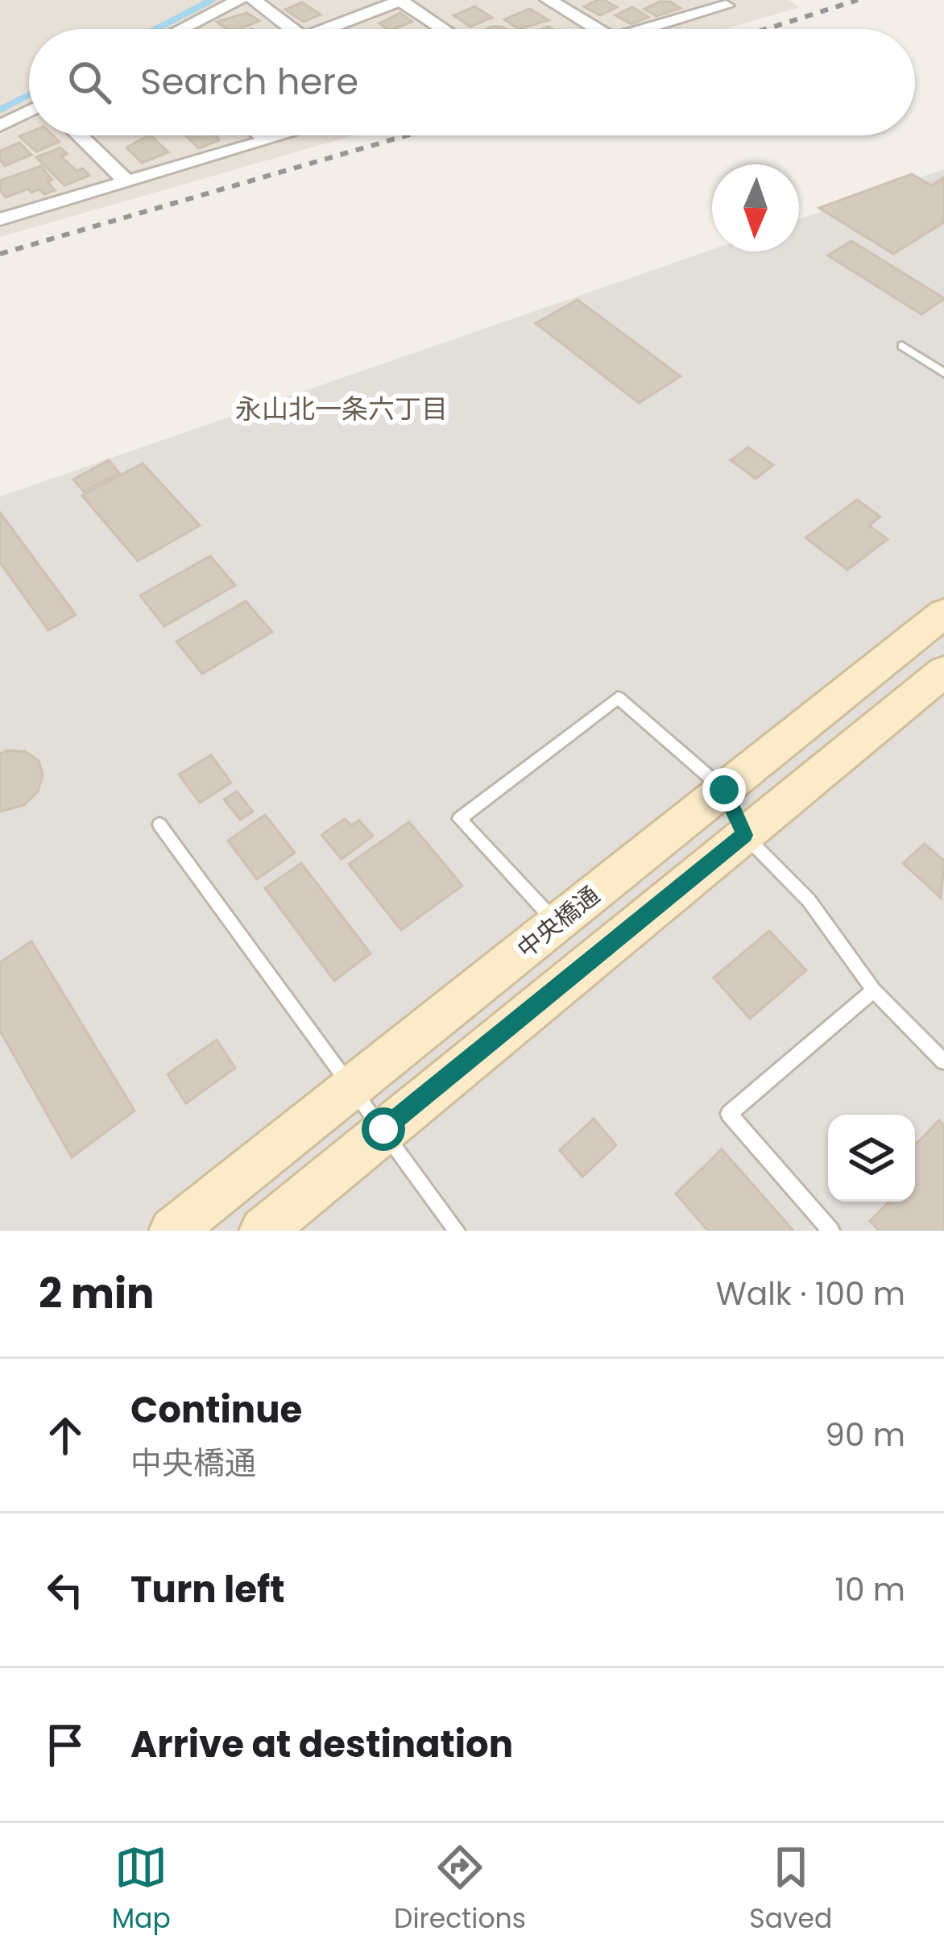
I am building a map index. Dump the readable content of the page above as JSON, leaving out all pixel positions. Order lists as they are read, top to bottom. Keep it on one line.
{"streets":{"main road":["中央橋通"]},"districts":["永山北一条六丁目"],"north":"bottom","page":{"search":"Search here","heading":["2 min","Walk · 100 m"],"list":[["Continue","中央橋通","90 m"],["Turn left","10 m"],"Arrive at destination"],"nav":["Map","Directions","Saved"]}}
